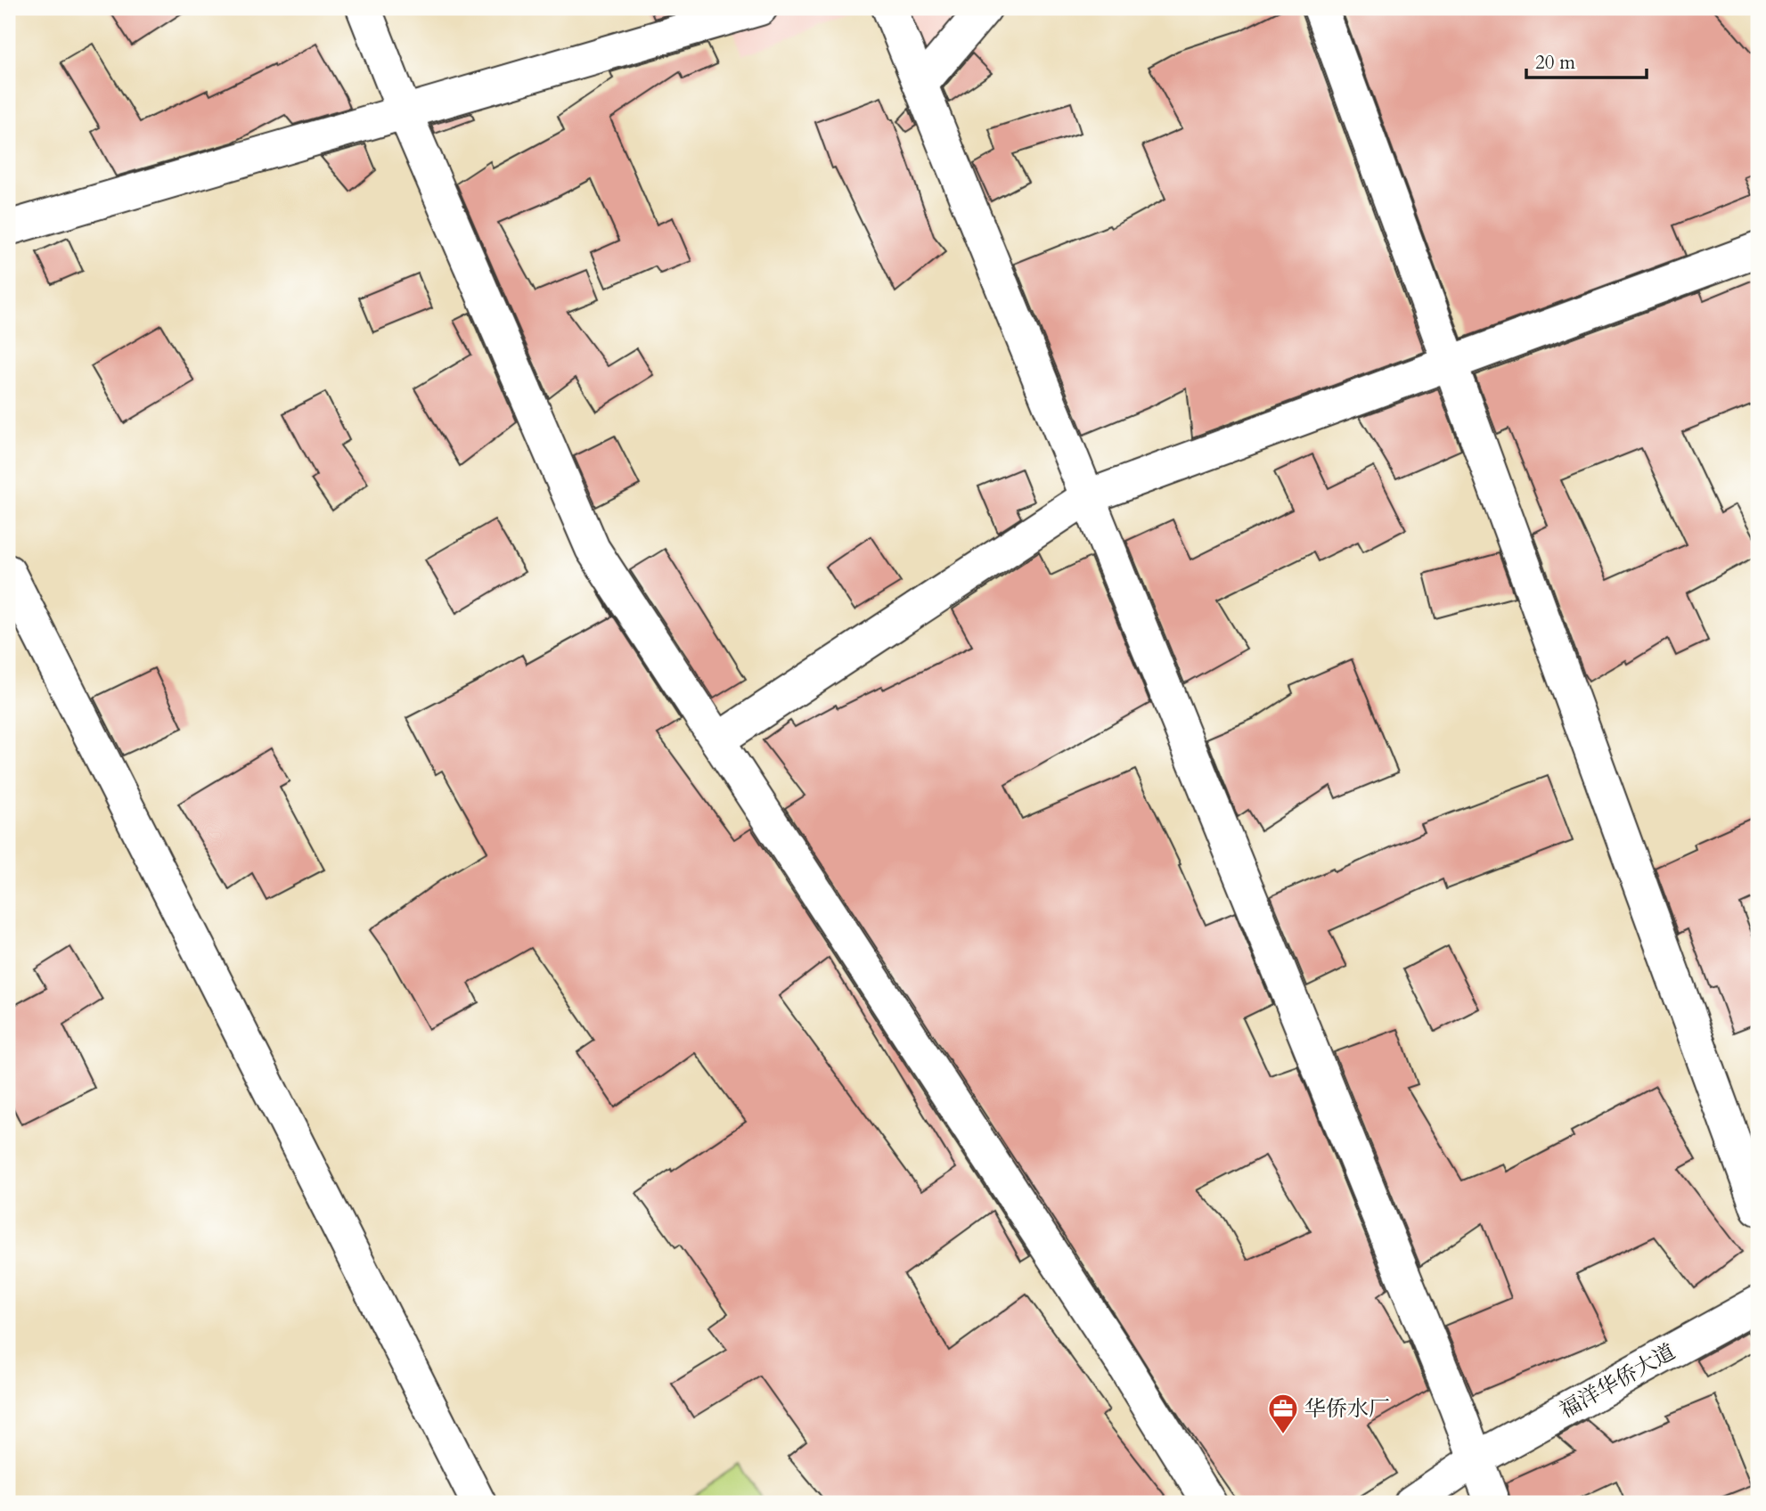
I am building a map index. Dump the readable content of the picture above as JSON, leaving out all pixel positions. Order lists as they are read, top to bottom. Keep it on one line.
{"streets":{"street":["福洋华侨大道"]},"places":{"office":["华侨水厂"]},"scale_bar":"20 m"}
